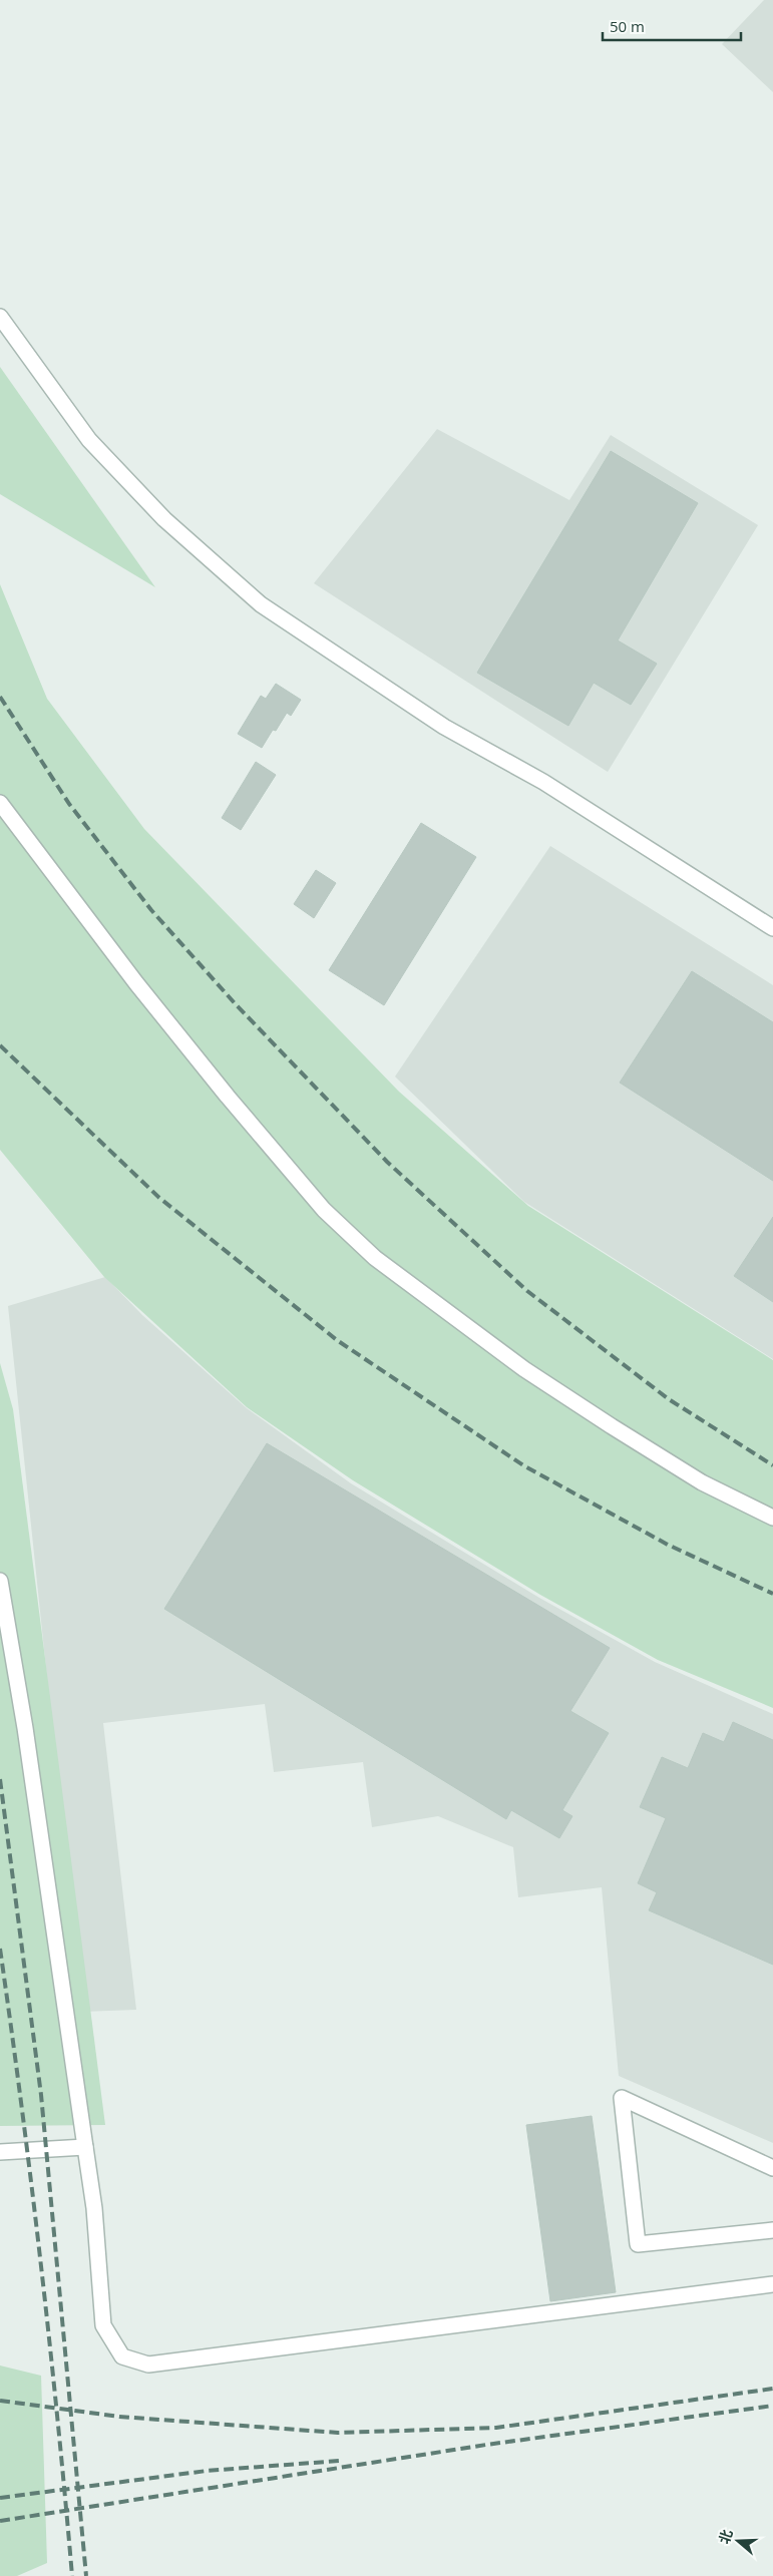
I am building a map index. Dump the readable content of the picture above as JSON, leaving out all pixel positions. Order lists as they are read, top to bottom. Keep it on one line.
{"scale_bar":"50 m","north":"left"}
